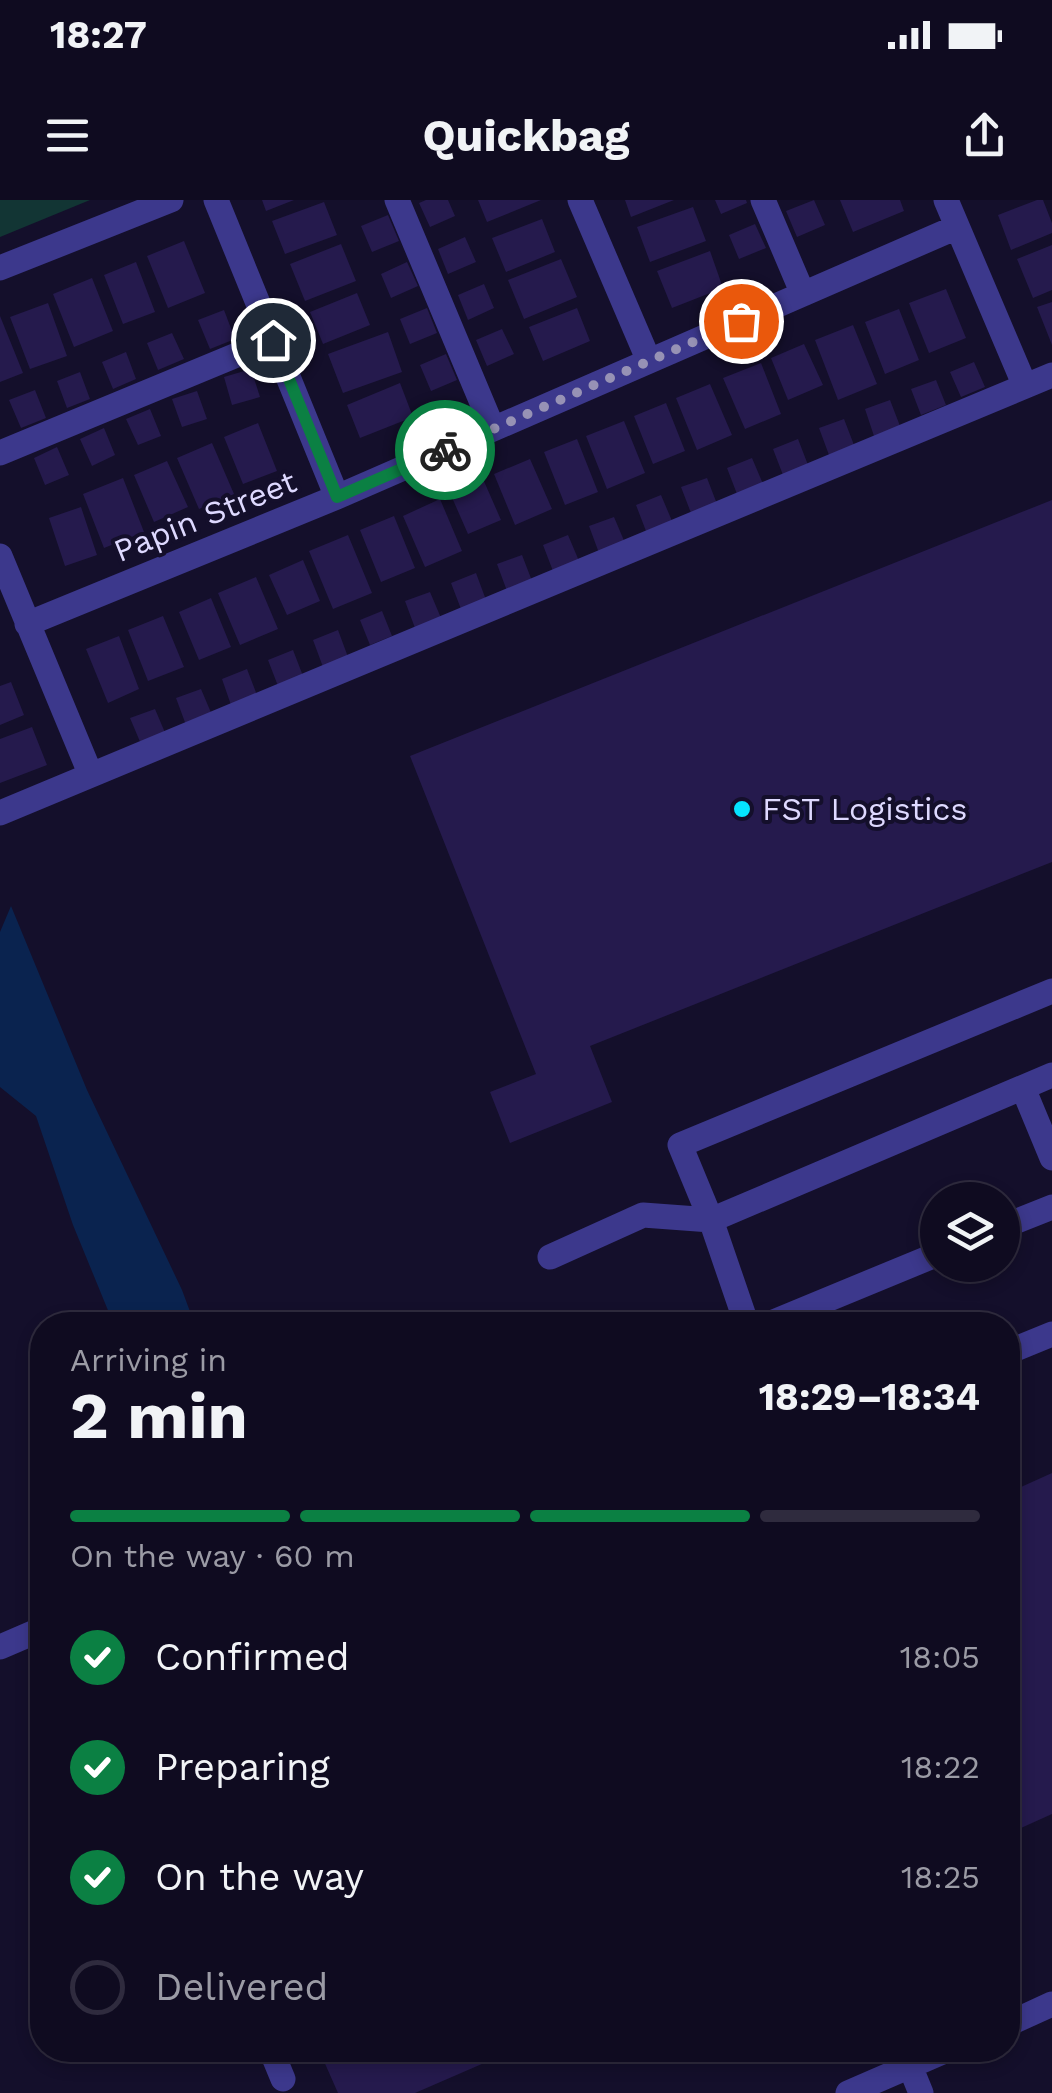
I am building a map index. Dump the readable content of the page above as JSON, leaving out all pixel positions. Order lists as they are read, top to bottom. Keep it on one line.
{"streets":{"street":["Papin Street"]},"places":["FST Logistics"],"page":{"status":"18:27","header":"Quickbag","heading":["2 min","Arriving in","18:29–18:34"],"bar":"On the way · 60 m","list":[["Confirmed","18:05"],["Preparing","18:22"],["On the way","18:25"],"Delivered"]}}
